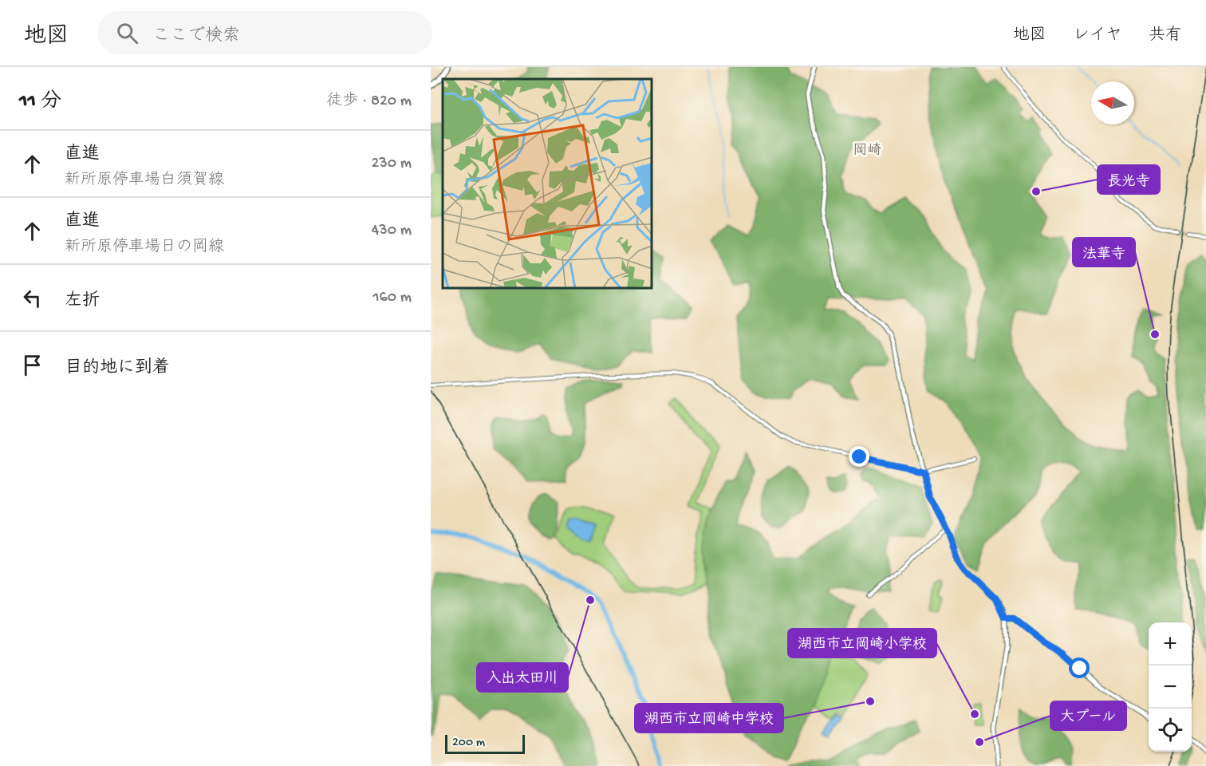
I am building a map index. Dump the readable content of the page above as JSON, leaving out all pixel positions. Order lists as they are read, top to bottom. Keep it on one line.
{"districts":["岡崎"],"places":["長光寺","法華寺","入出太田川","湖西市立岡崎中学校","湖西市立岡崎小学校","大プール"],"scale_bar":"200 m","north":"left","page":{"header":"地図","search":"ここで検索","nav":["地図","レイヤ","共有"],"heading":["11 分","徒歩 · 820 m"],"list":[["直進","新所原停車場白須賀線","230 m"],["直進","新所原停車場日の岡線","430 m"],["左折","160 m"],"目的地に到着"],"map_buttons":["+","−"],"scale":"200 m"}}
